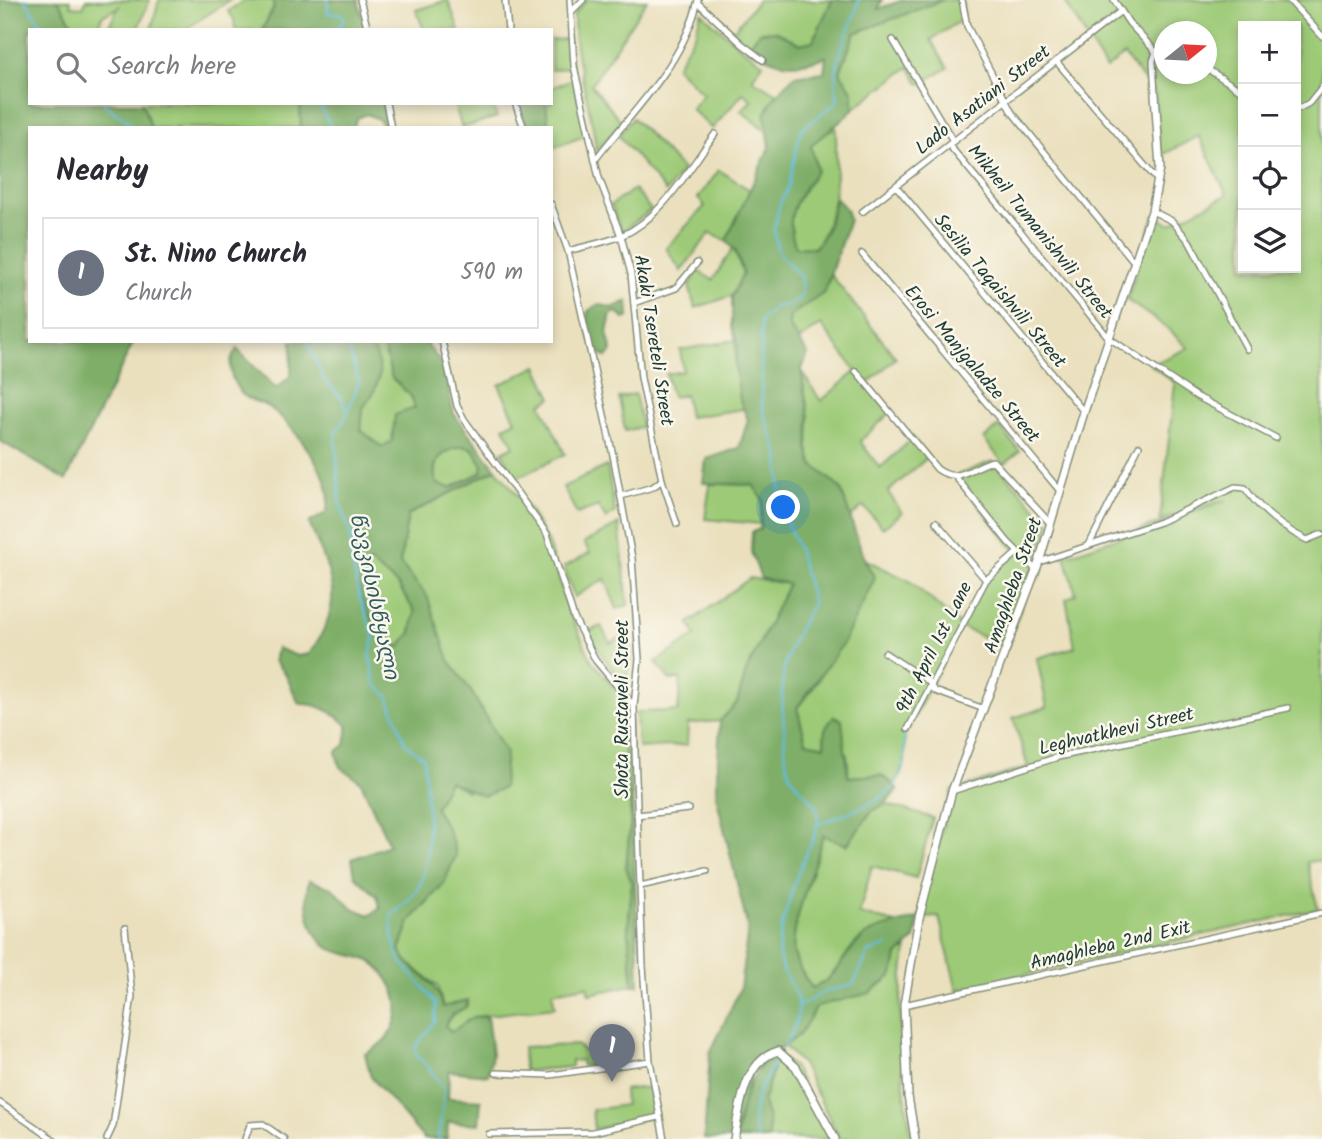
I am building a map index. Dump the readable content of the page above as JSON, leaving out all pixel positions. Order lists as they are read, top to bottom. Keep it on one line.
{"streets":{"street":["Lado Asatiani Street","Mikheil Tumanishvili Street","Sesilia Taqaishvili Street","Akaki Tsereteli Street","Erosi Manjgaladze Street","Amaghleba Street","9th April 1st Lane","Shota Rustaveli Street","Leghvatkhevi Street","Amaghleba 2nd Exit"]},"crossings":[["Lado Asatiani Street","Mikheil Tumanishvili Street"],["Lado Asatiani Street","Sesilia Taqaishvili Street"],["Mikheil Tumanishvili Street","Amaghleba Street"],["Sesilia Taqaishvili Street","Amaghleba Street"],["Erosi Manjgaladze Street","Amaghleba Street"],["Amaghleba Street","Leghvatkhevi Street"],["Amaghleba Street","Amaghleba 2nd Exit"]],"water":["წავკისისწყალი"],"north":"right","page":{"map_buttons":["+","−"],"search":"Search here","heading":"Nearby","list":[{"mark":"1","name":"St. Nino Church","note":"Church","value":"590 m"}],"pins":"1"}}
